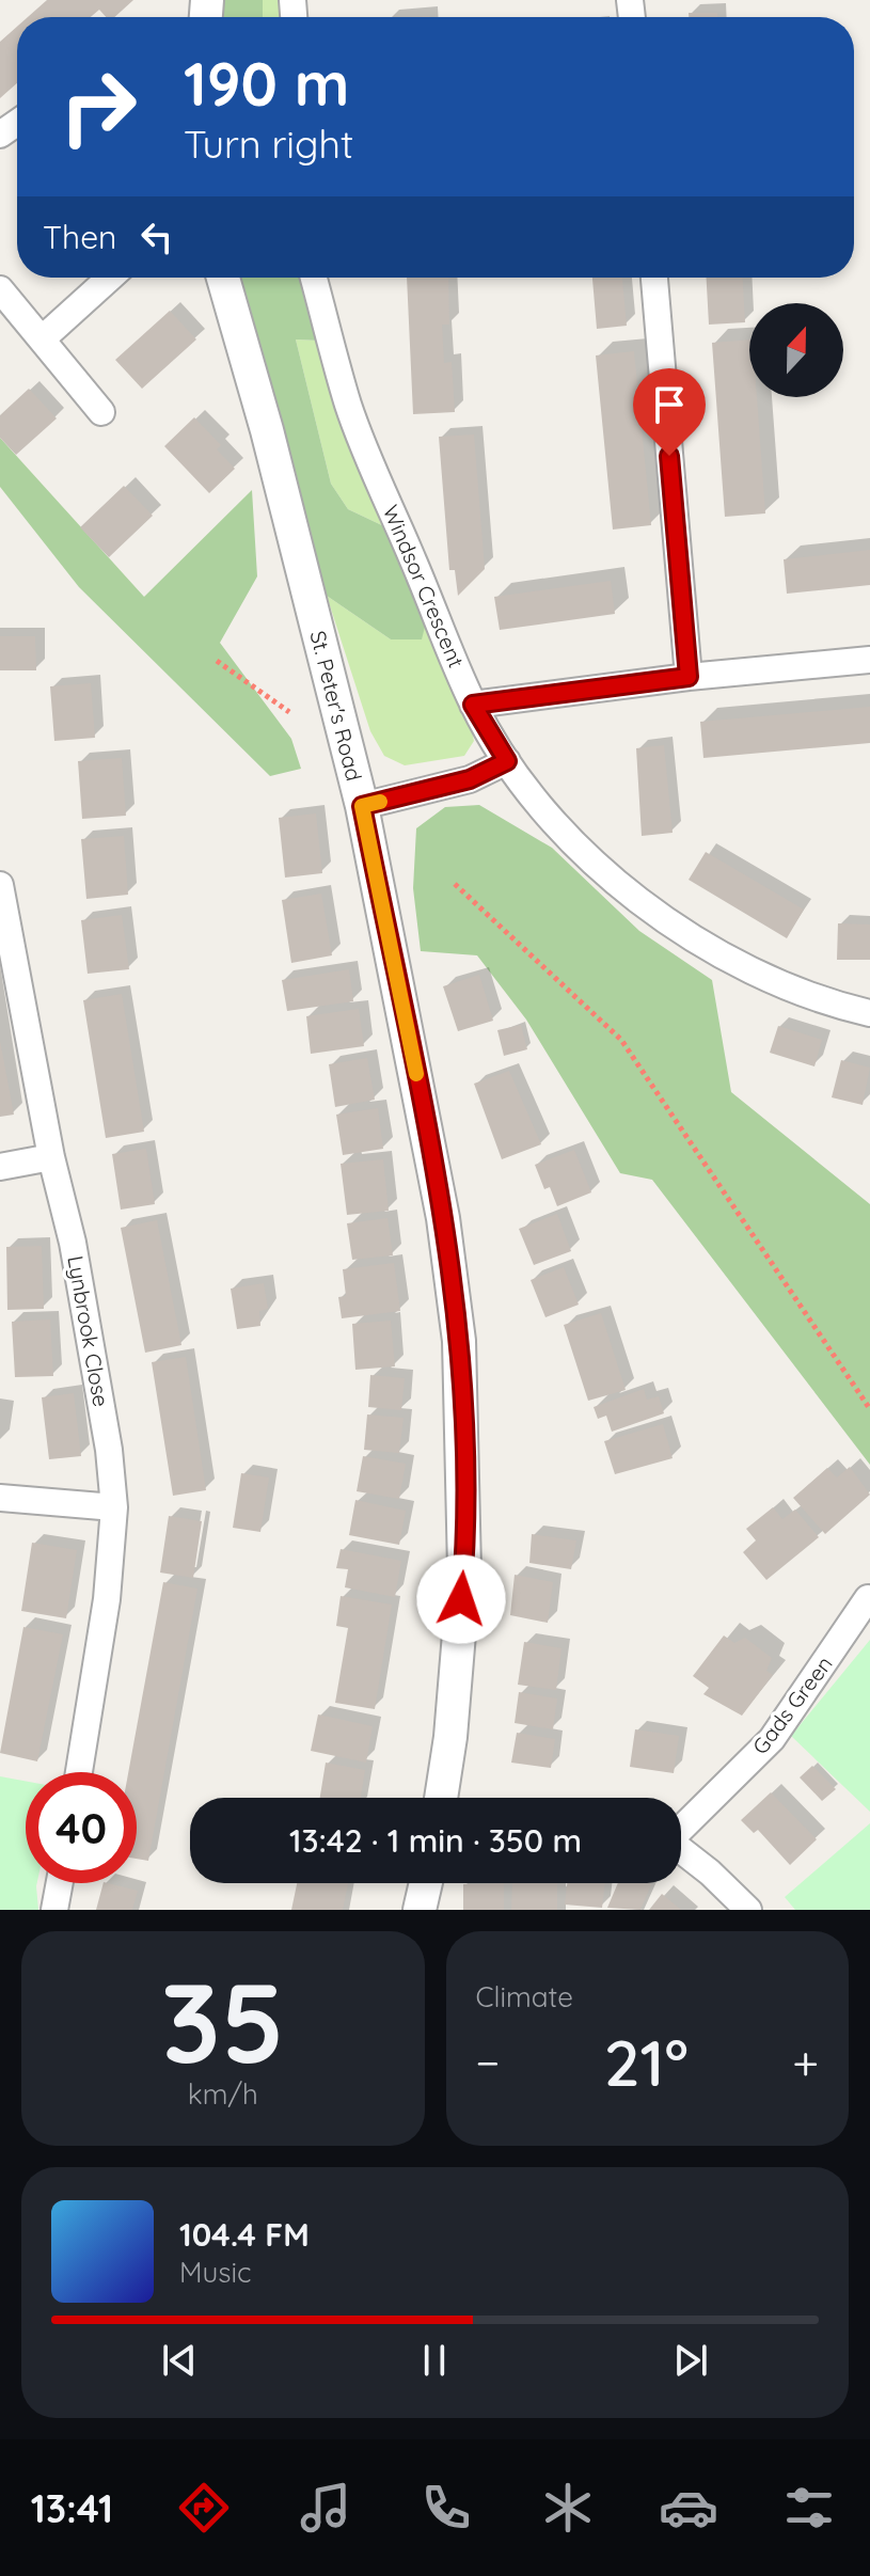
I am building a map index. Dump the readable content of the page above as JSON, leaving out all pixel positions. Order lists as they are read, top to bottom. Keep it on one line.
{"streets":{"street":["Windsor Crescent","St. Peter's Road","Lynbrook Close","Gads Green"]},"north":"top","page":{"turn":["190 m","Turn right"],"then":"Then","limit":"40","trip":"13:42 · 1 min · 350 m","tile":[["35","km/h"],"Climate"],"heat":["−","21°","+"],"song":["104.4 FM","Music"],"tabs":"13:41"}}
